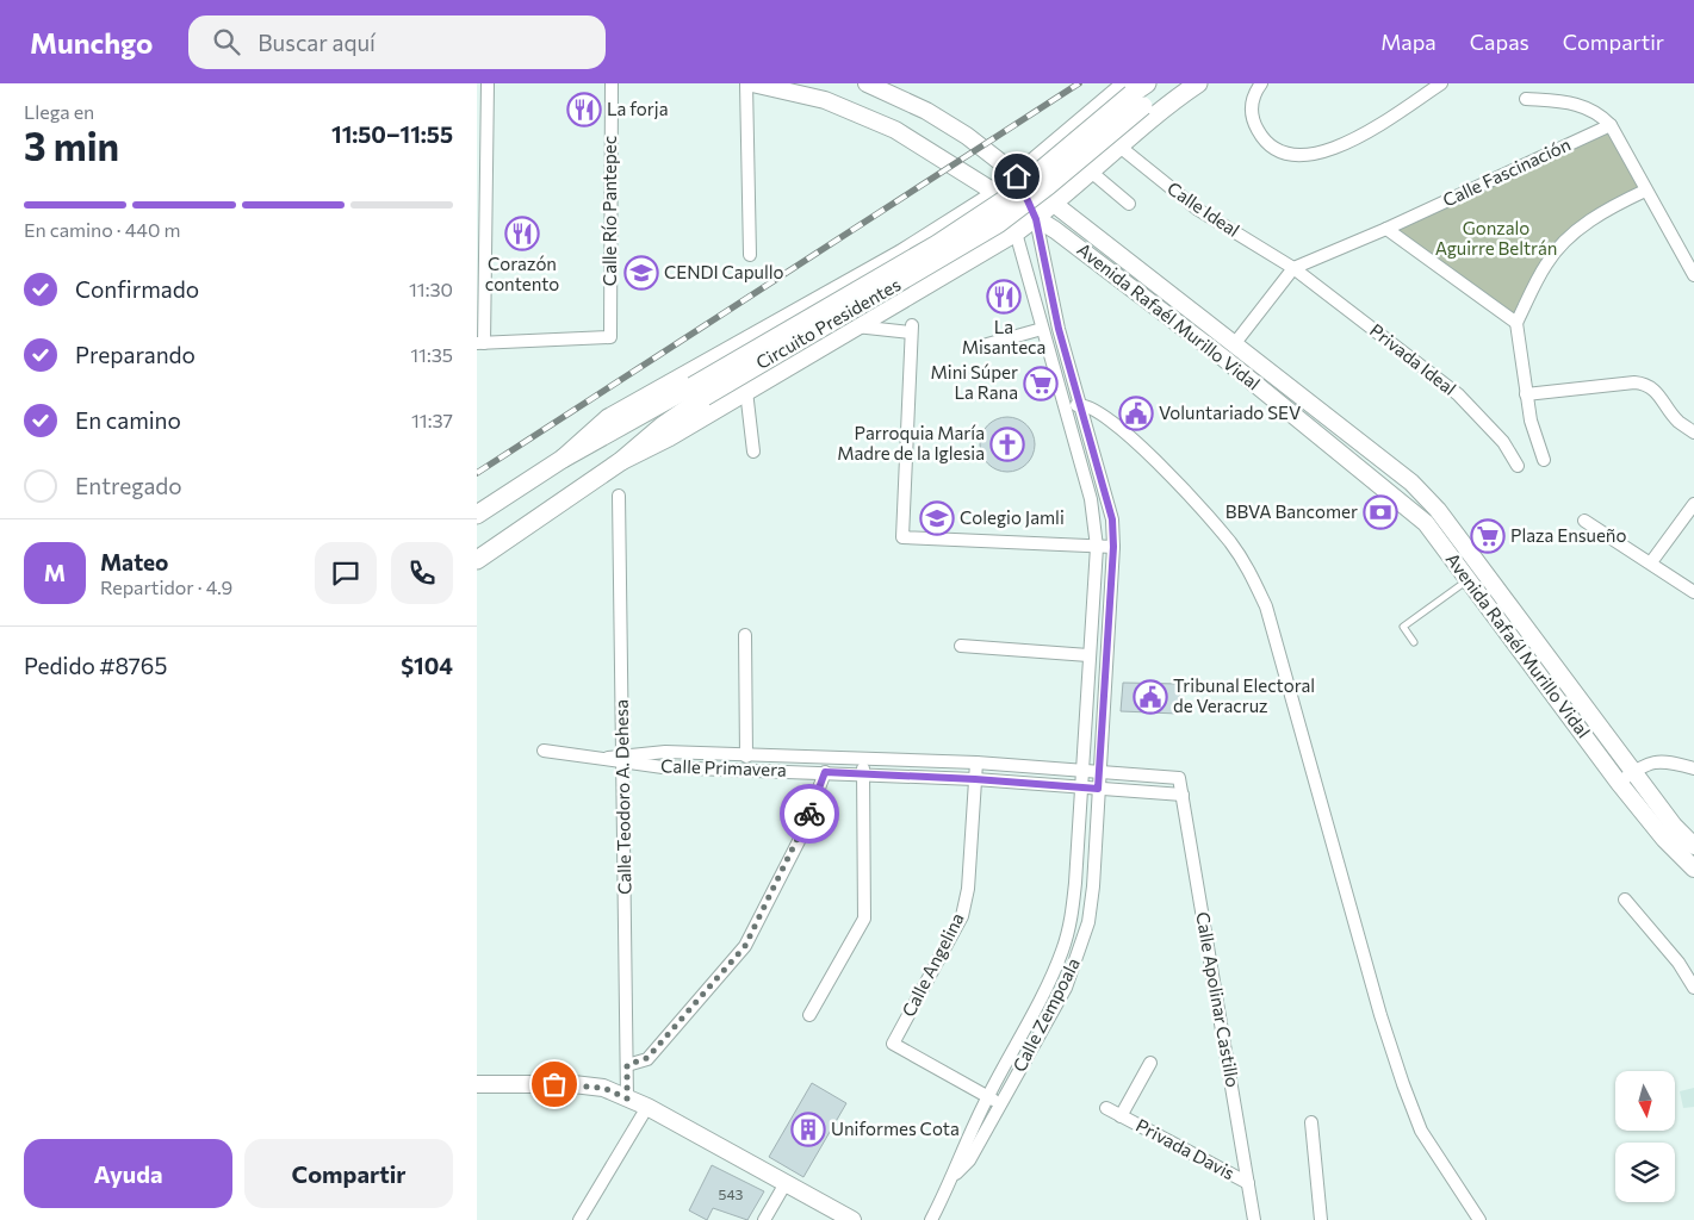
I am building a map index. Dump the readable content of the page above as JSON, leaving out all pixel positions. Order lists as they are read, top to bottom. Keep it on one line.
{"streets":{"main road":["Avenida Rafaél Murillo Vidal","Circuito Presidentes","Calle Zempoala"],"street":["Calle Fascinación","Calle Ideal","Calle Río Pantepec","Privada Ideal","Calle Primavera","Calle Teodoro A. Dehesa","Calle Angelina","Calle Apolinar Castillo","Privada Davis"]},"crossings":[["Calle Fascinación","Calle Ideal"],["Calle Fascinación","Avenida Rafaél Murillo Vidal"],["Calle Fascinación","Privada Ideal"],["Calle Ideal","Privada Ideal"],["Avenida Rafaél Murillo Vidal","Calle Zempoala"],["Calle Primavera","Calle Teodoro A. Dehesa"],["Calle Primavera","Calle Angelina"],["Calle Primavera","Calle Apolinar Castillo"],["Calle Primavera","Calle Zempoala"],["Calle Angelina","Calle Zempoala"],["Calle Apolinar Castillo","Privada Davis"]],"parks":["Gonzalo Aguirre Beltrán"],"places":{"restaurant":["La forja","Corazón contento","La Misanteca"],"school or university":["CENDI Capullo","Colegio Jamli"],"supermarket":["Mini Súper La Rana","Plaza Ensueño"],"public building":["Voluntariado SEV","Tribunal Electoral de Veracruz"],"church":["Parroquia María Madre de la Iglesia"],"bank":["BBVA Bancomer"],"building":["Uniformes Cota"]},"house_numbers":["543"],"north":"bottom","page":{"header":"Munchgo","search":"Buscar aquí","nav":["Mapa","Capas","Compartir"],"heading":["3 min","Llega en","11:50–11:55"],"panel":["Mateo","Repartidor · 4.9","Pedido #8765","$104"],"bar":"En camino · 440 m","list":[["Confirmado","11:30"],["Preparando","11:35"],["En camino","11:37"],"Entregado"],"round":"M","buttons":["Ayuda","Compartir"]}}
